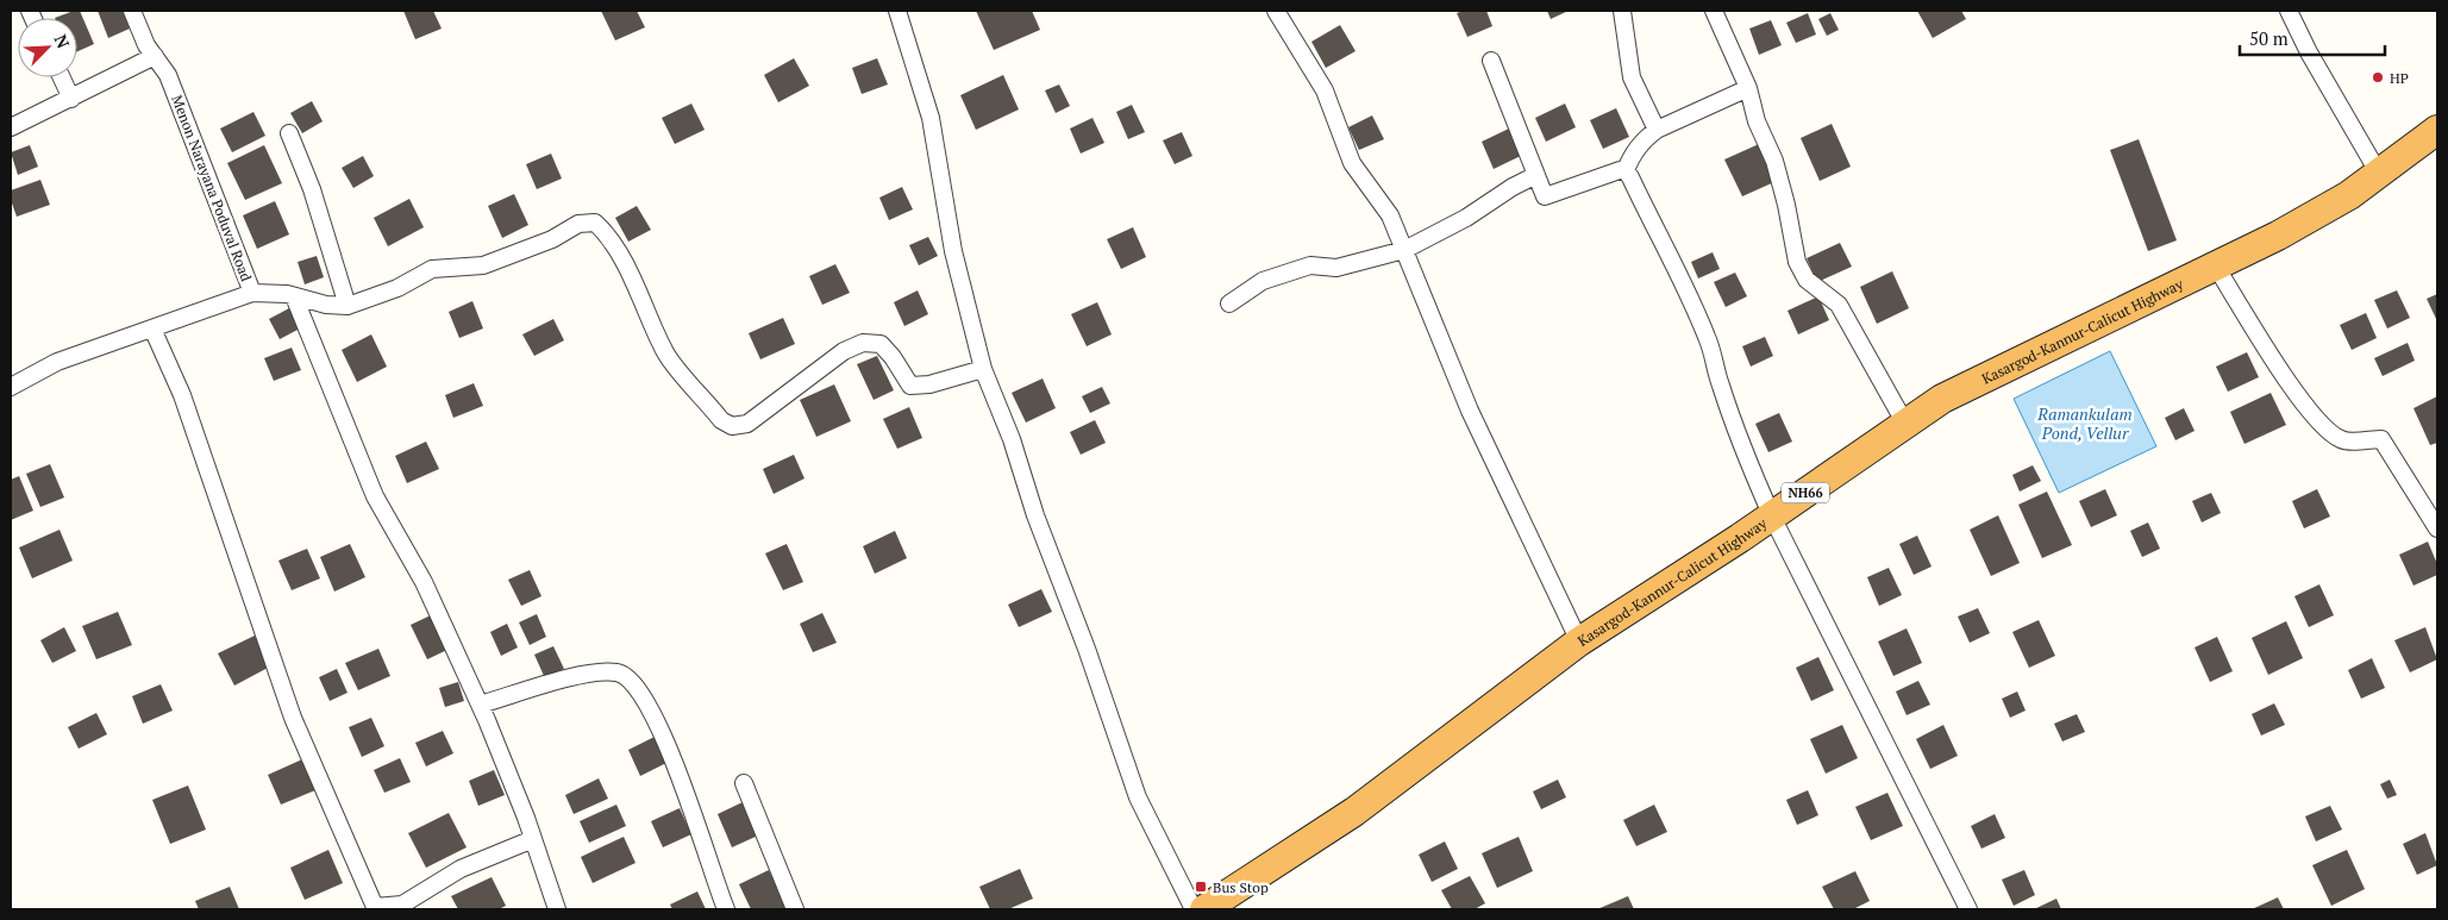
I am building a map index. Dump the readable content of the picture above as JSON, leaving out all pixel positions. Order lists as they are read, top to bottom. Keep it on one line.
{"streets":{"highway":["Kasargod-Kannur-Calicut Highway","NH66"],"street":["Menon Narayana Poduval Road"]},"water":["Ramankulam Pond, Vellur"],"places":{"other":["HP"],"transit":["Bus Stop"]},"scale_bar":"50 m","north":"top right"}
